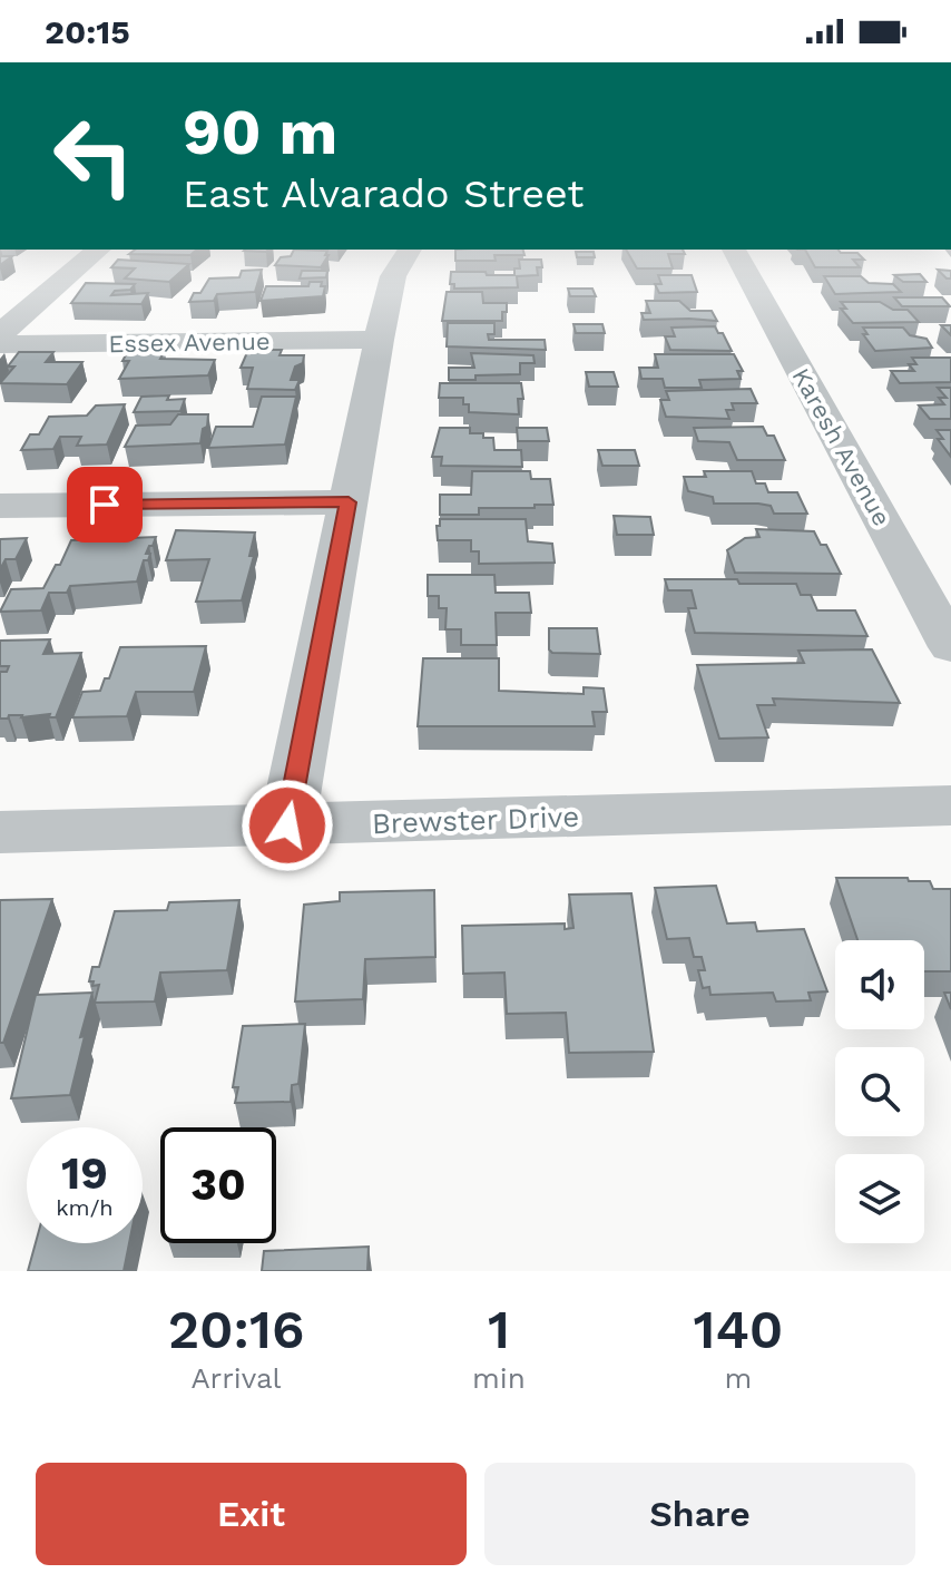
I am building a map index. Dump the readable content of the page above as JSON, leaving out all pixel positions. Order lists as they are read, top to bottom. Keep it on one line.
{"streets":{"street":["Essex Avenue","Karesh Avenue","Brewster Drive"]},"page":{"status":"20:15","turn":["90 m","East Alvarado Street"],"speed":"19 km/h","limit":"30","eta":["20:16","Arrival","1","min","140","m"],"buttons":["Exit","Share"]}}
